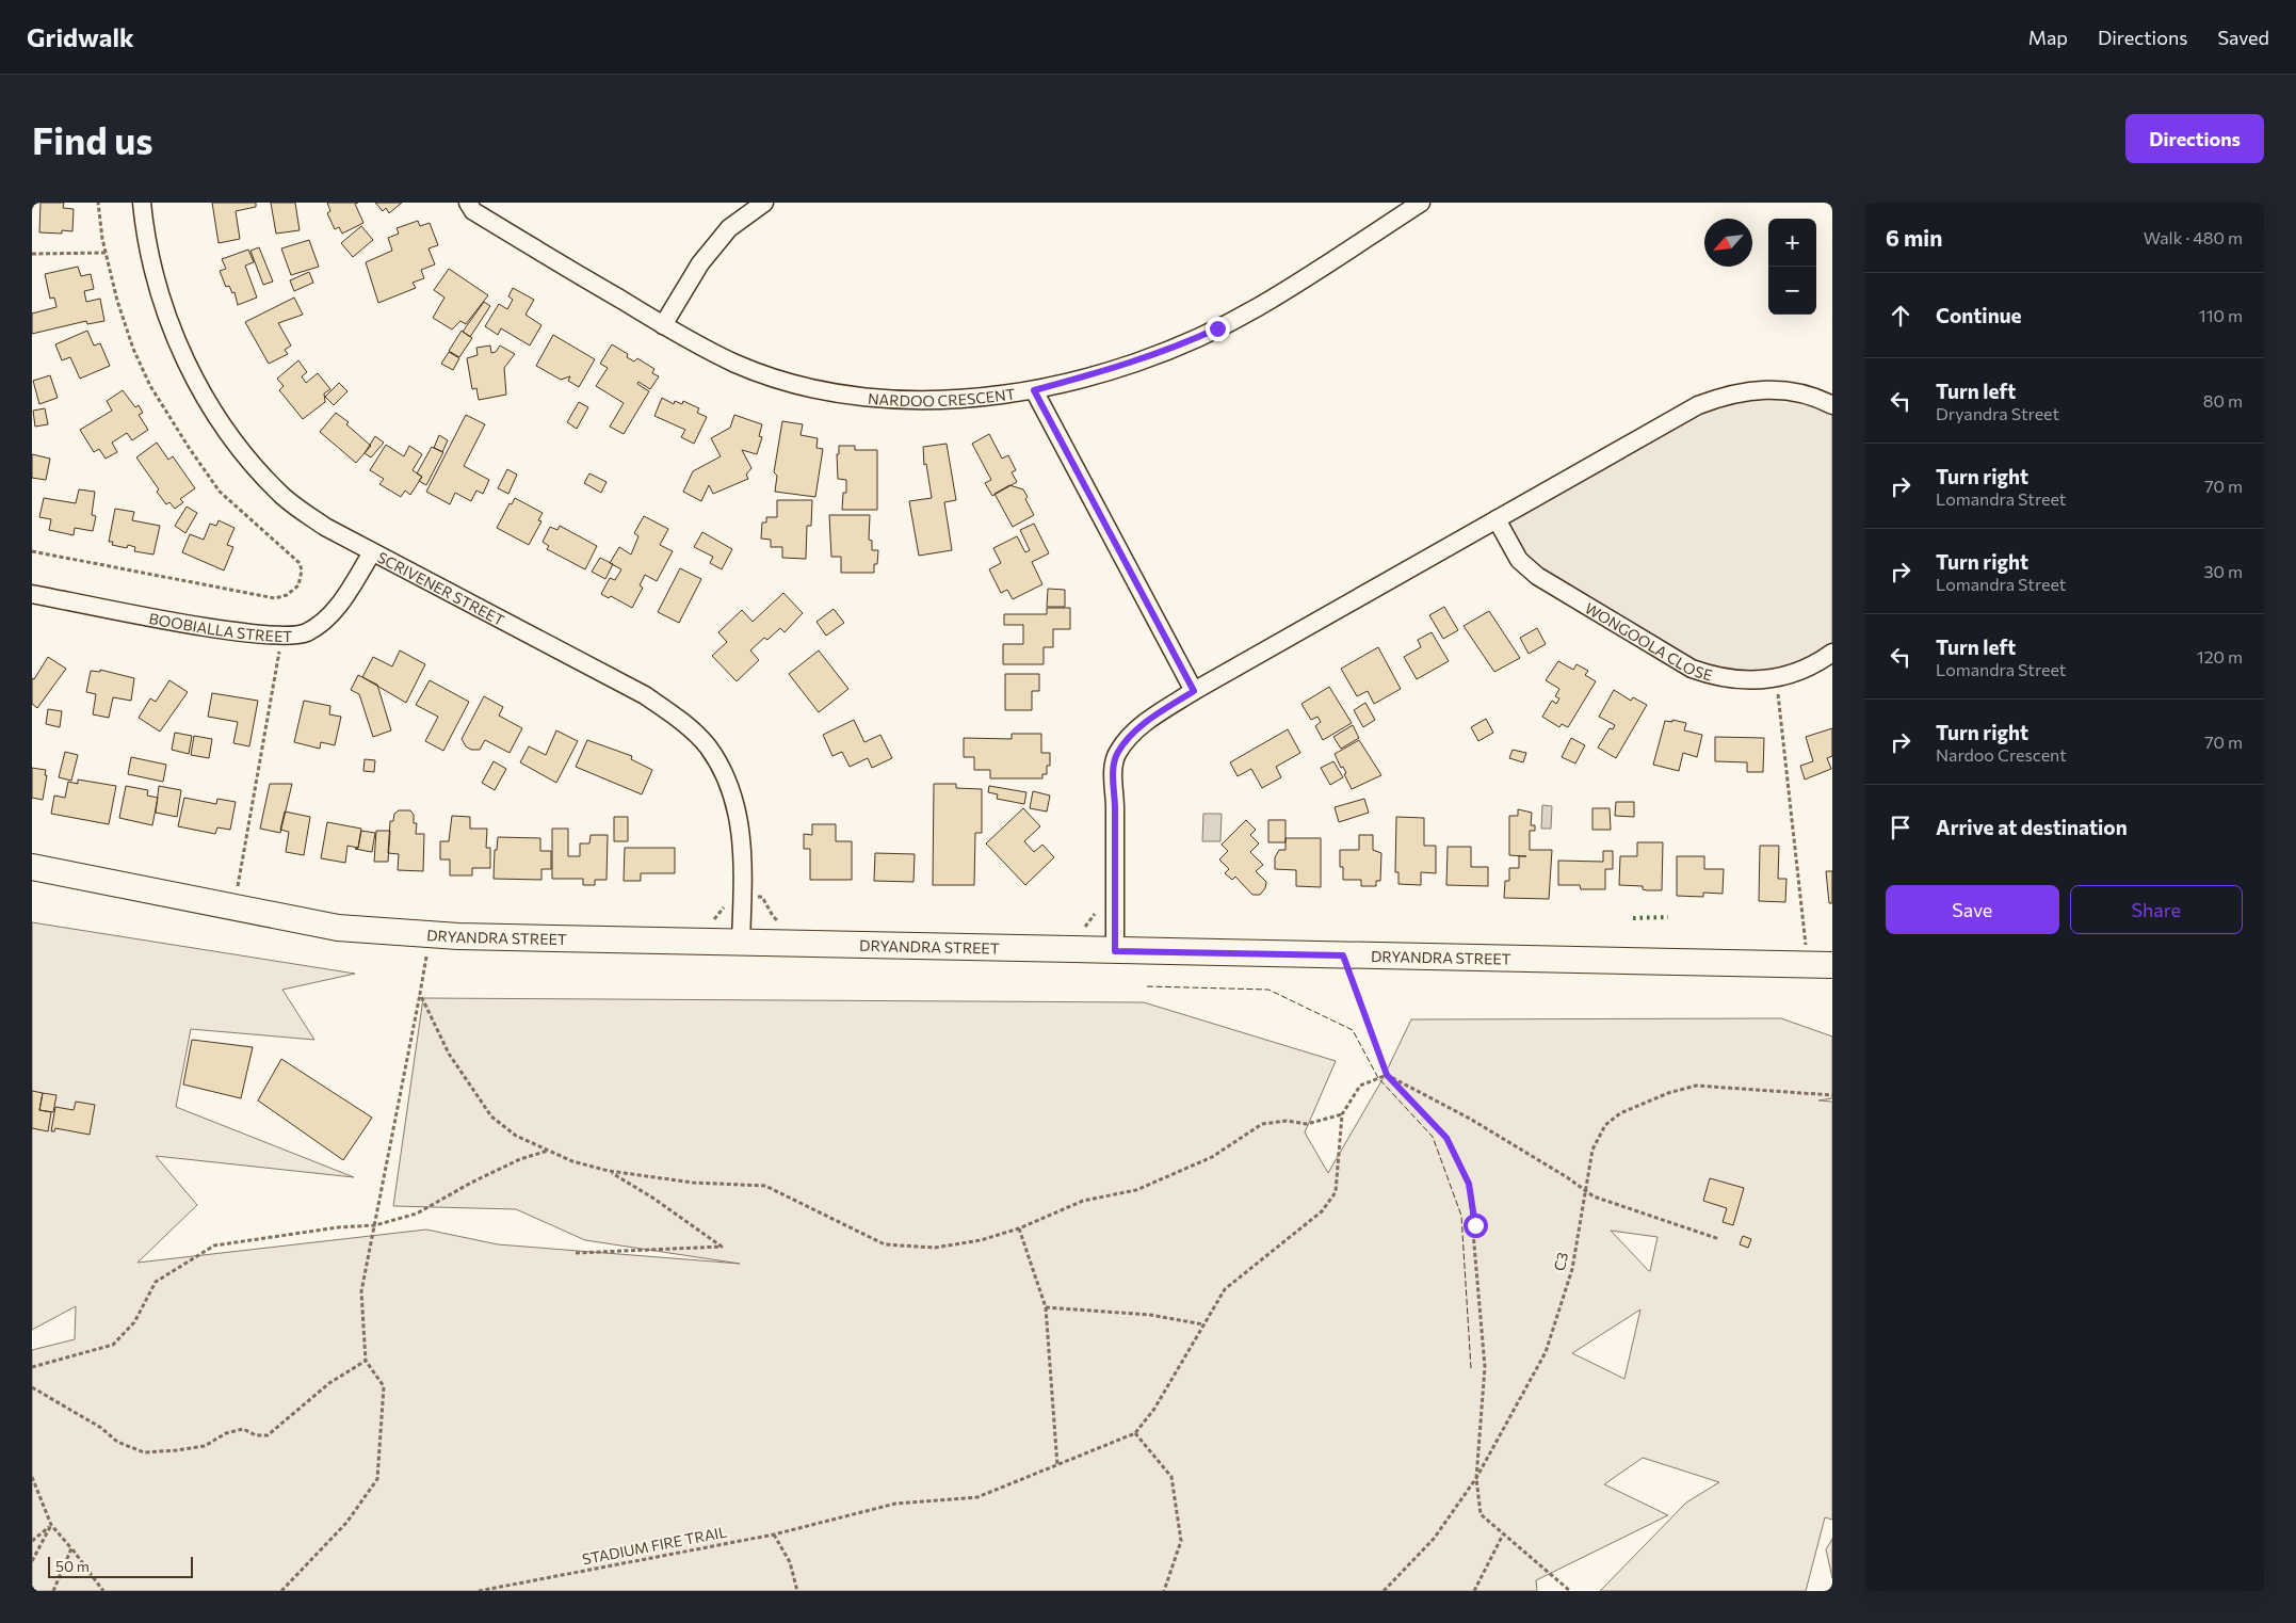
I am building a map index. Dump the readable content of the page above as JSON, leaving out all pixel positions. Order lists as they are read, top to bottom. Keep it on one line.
{"streets":{"street":["NARDOO CRESCENT","SCRIVENER STREET","BOOBIALLA STREET","WONGOOLA CLOSE","DRYANDRA STREET"],"path":["C3","STADIUM FIRE TRAIL"]},"crossings":[["SCRIVENER STREET","BOOBIALLA STREET"],["SCRIVENER STREET","DRYANDRA STREET"]],"scale_bar":"50 m","north":"bottom left","page":{"header":"Gridwalk","nav":["Map","Directions","Saved"],"buttons":["Directions",["Save","Share"]],"title":"Find us","heading":["6 min","Walk · 480 m"],"map_buttons":["+","−"],"list":[["Continue","110 m"],["Turn left","Dryandra Street","80 m"],["Turn right","Lomandra Street","70 m"],["Turn right","Lomandra Street","30 m"],["Turn left","Lomandra Street","120 m"],["Turn right","Nardoo Crescent","70 m"],"Arrive at destination"],"scale":"50 m"}}
